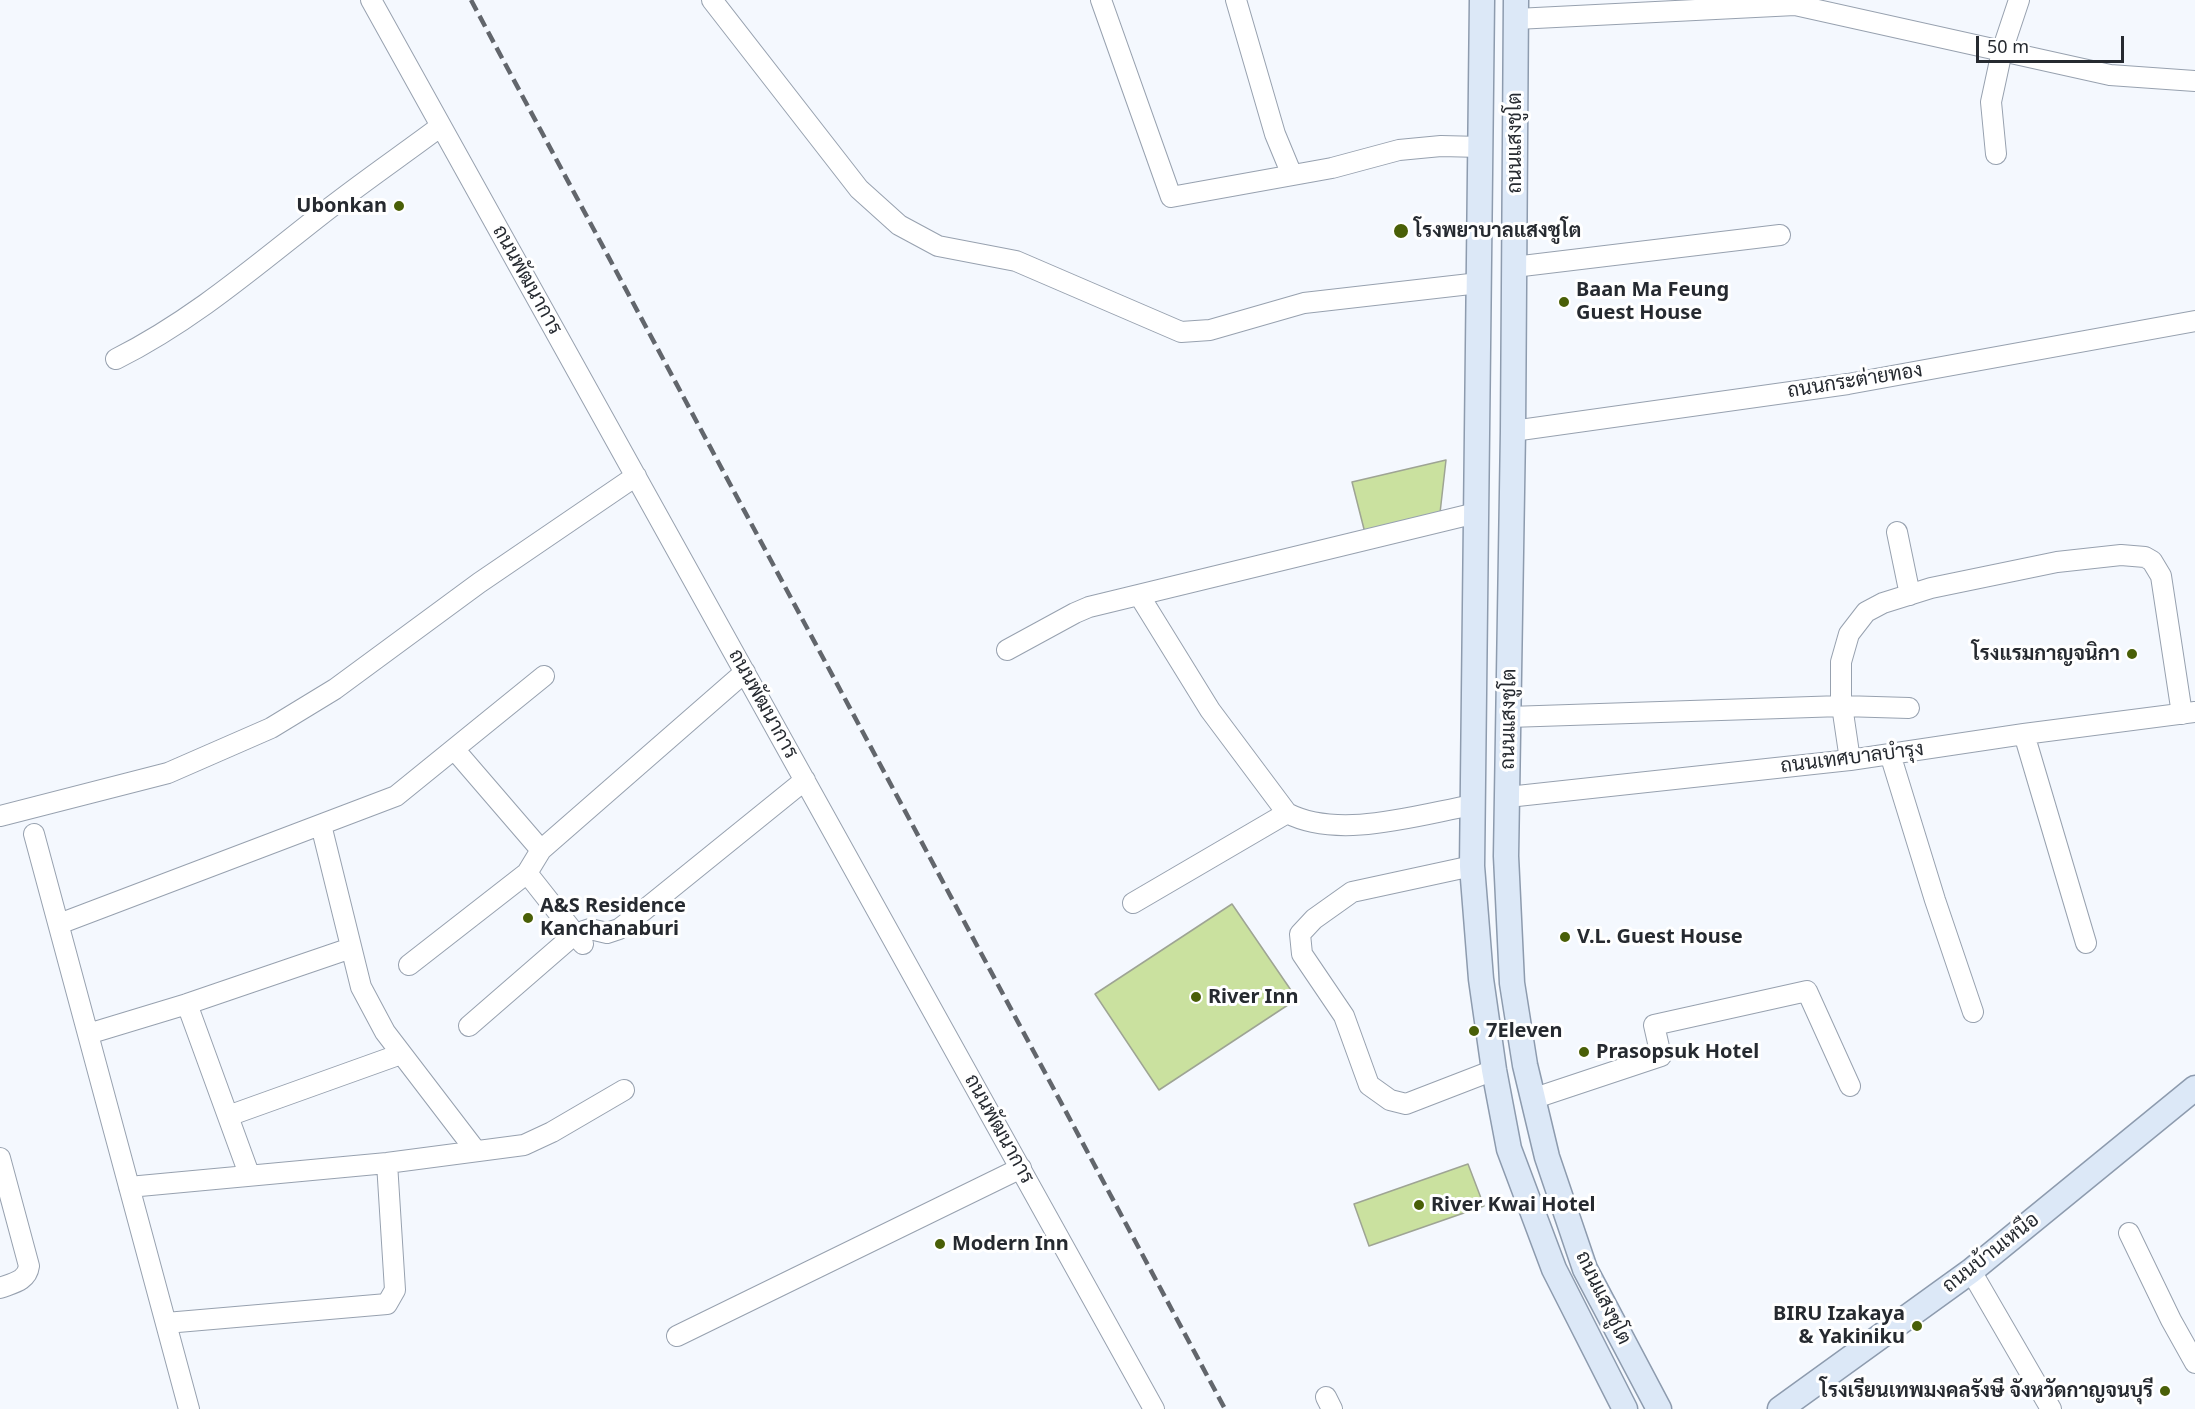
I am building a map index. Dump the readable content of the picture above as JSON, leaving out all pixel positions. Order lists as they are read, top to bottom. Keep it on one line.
{"streets":{"main road":["ถนนแสงชูโต","ถนนบ้านเหนือ"],"street":["ถนนพัฒนาการ","ถนนกระต่ายทอง","ถนนเทศบาลบำรุง"]},"crossings":[["ถนนแสงชูโต","ถนนกระต่ายทอง"],["ถนนแสงชูโต","ถนนเทศบาลบำรุง"]],"places":["Ubonkan","โรงพยาบาลแสงชูโต","Baan Ma Feung Guest House","โรงแรมกาญจนิกา","A&S Residence Kanchanaburi","V.L. Guest House","River Inn","7Eleven","Prasopsuk Hotel","River Kwai Hotel","Modern Inn","BIRU Izakaya & Yakiniku","โรงเรียนเทพมงคลรังษี จังหวัดกาญจนบุรี"],"scale_bar":"50 m"}
